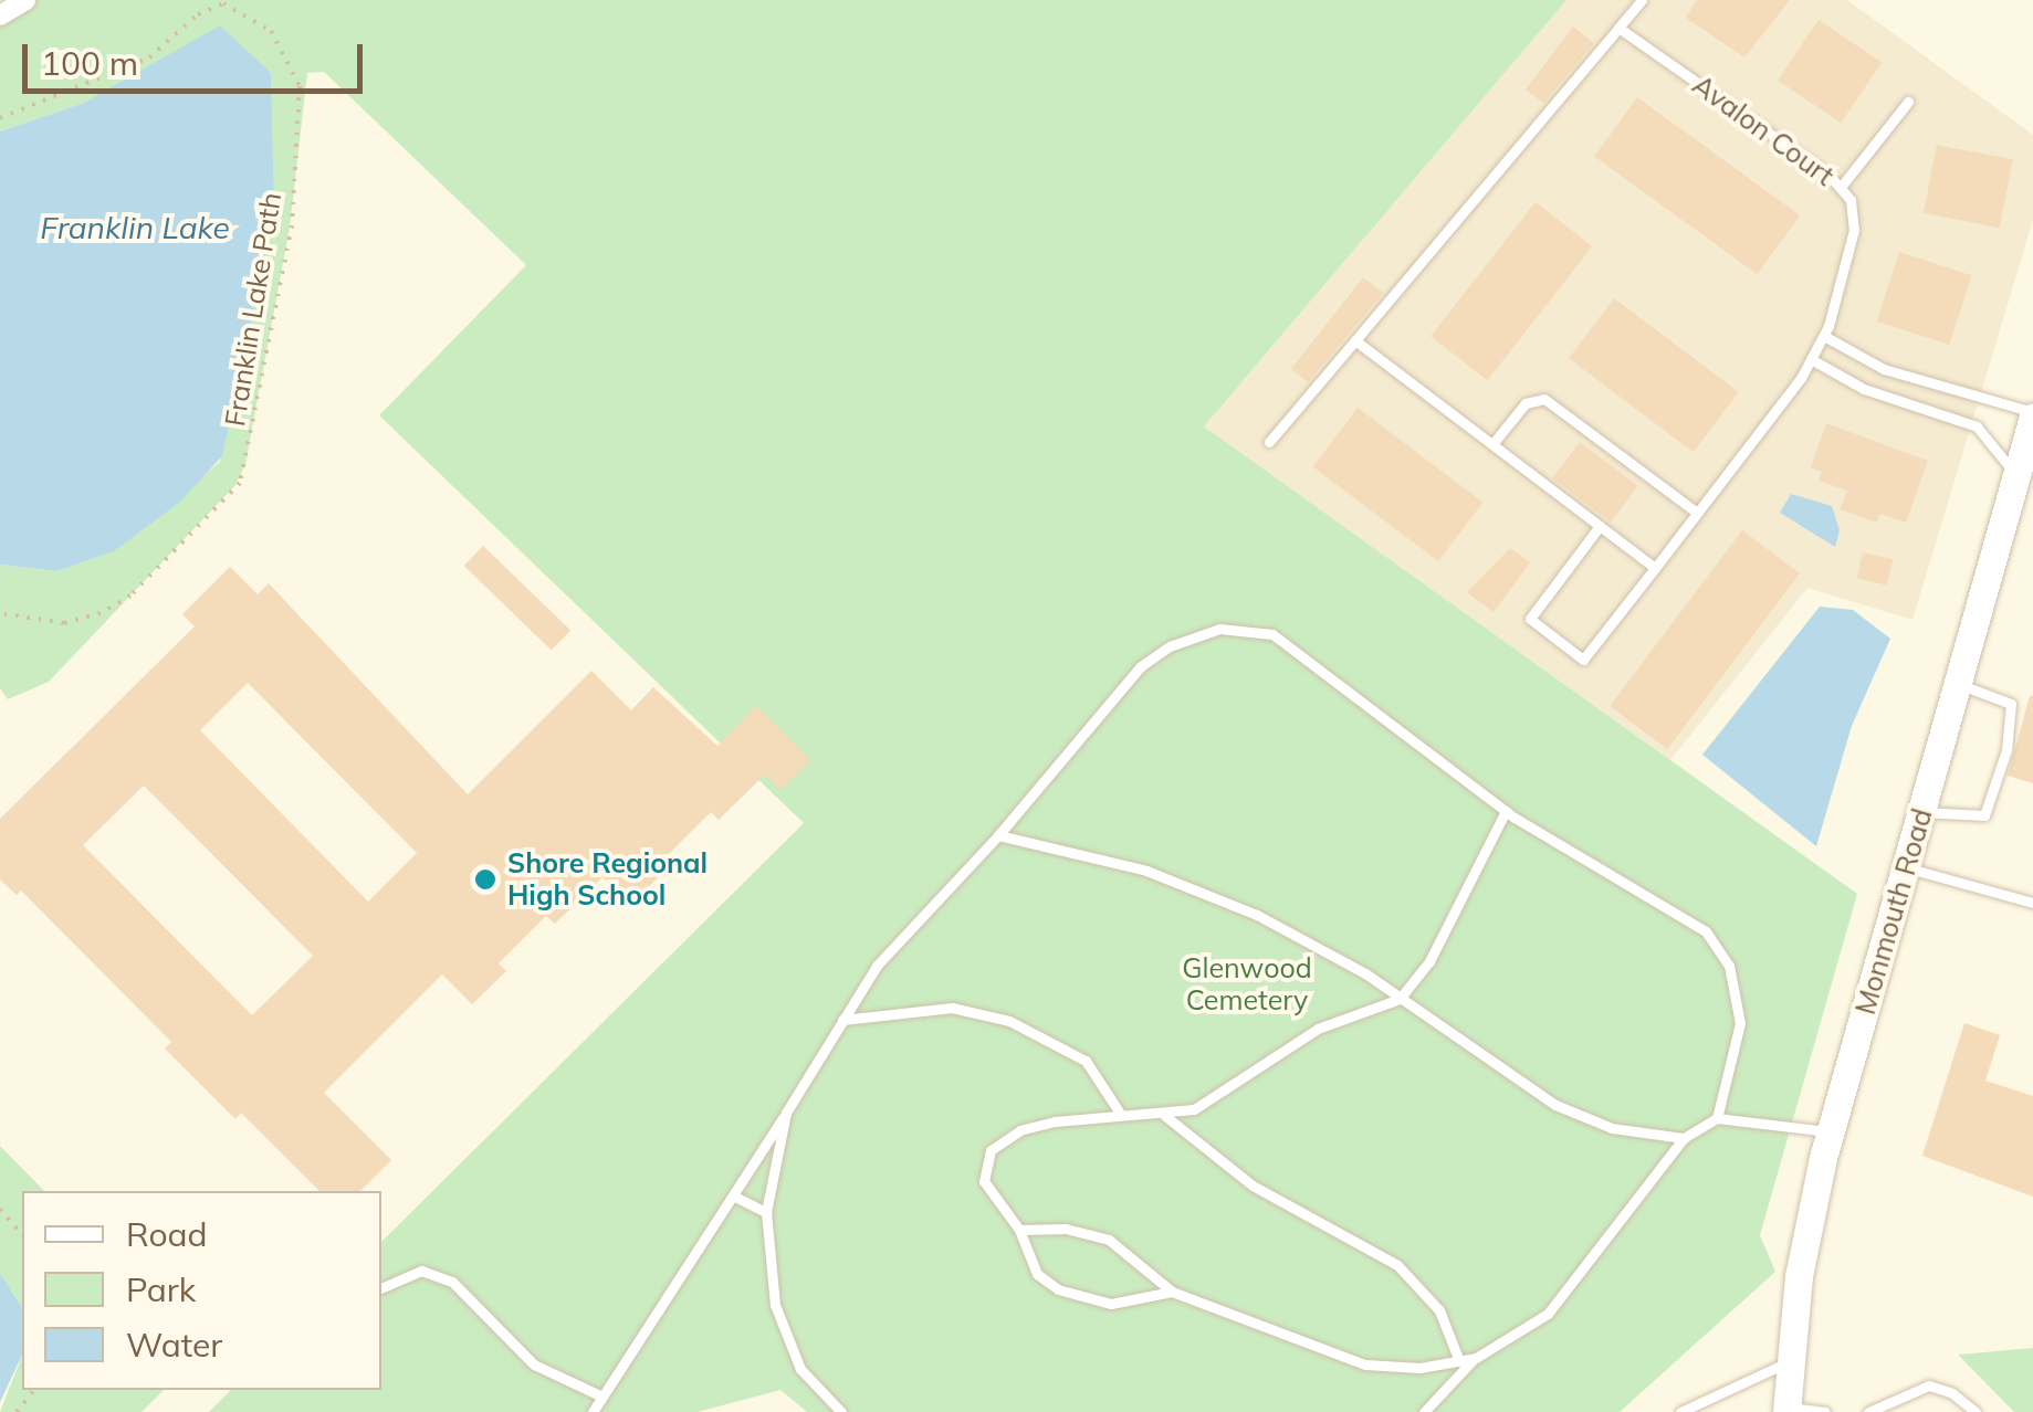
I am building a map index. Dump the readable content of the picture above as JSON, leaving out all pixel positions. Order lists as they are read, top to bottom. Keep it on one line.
{"streets":{"main road":["Monmouth Road"],"lane":["Avalon Court"],"path":["Franklin Lake Path"]},"water":["Franklin Lake"],"parks":["Glenwood Cemetery"],"places":["Shore Regional High School"],"legend":["Road","Park","Water"],"scale_bar":"100 m"}
